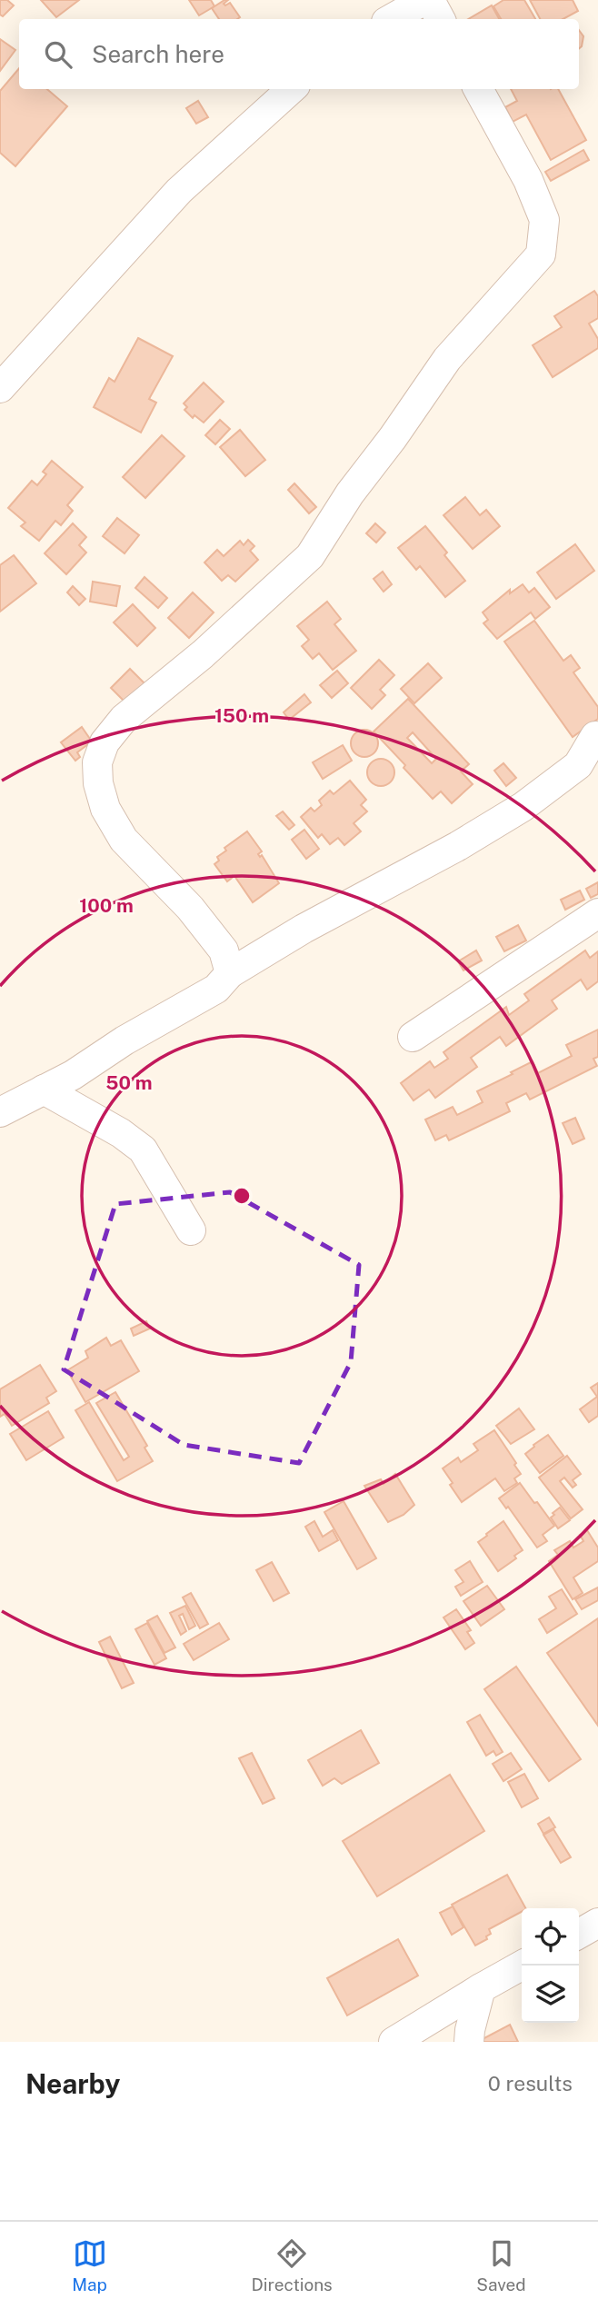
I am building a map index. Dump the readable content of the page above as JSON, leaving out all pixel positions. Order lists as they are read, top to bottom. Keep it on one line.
{"page":{"search":"Search here","heading":["Nearby","0 results"],"nav":["Map","Directions","Saved"]},"rings":["150 m","100 m","50 m"]}
